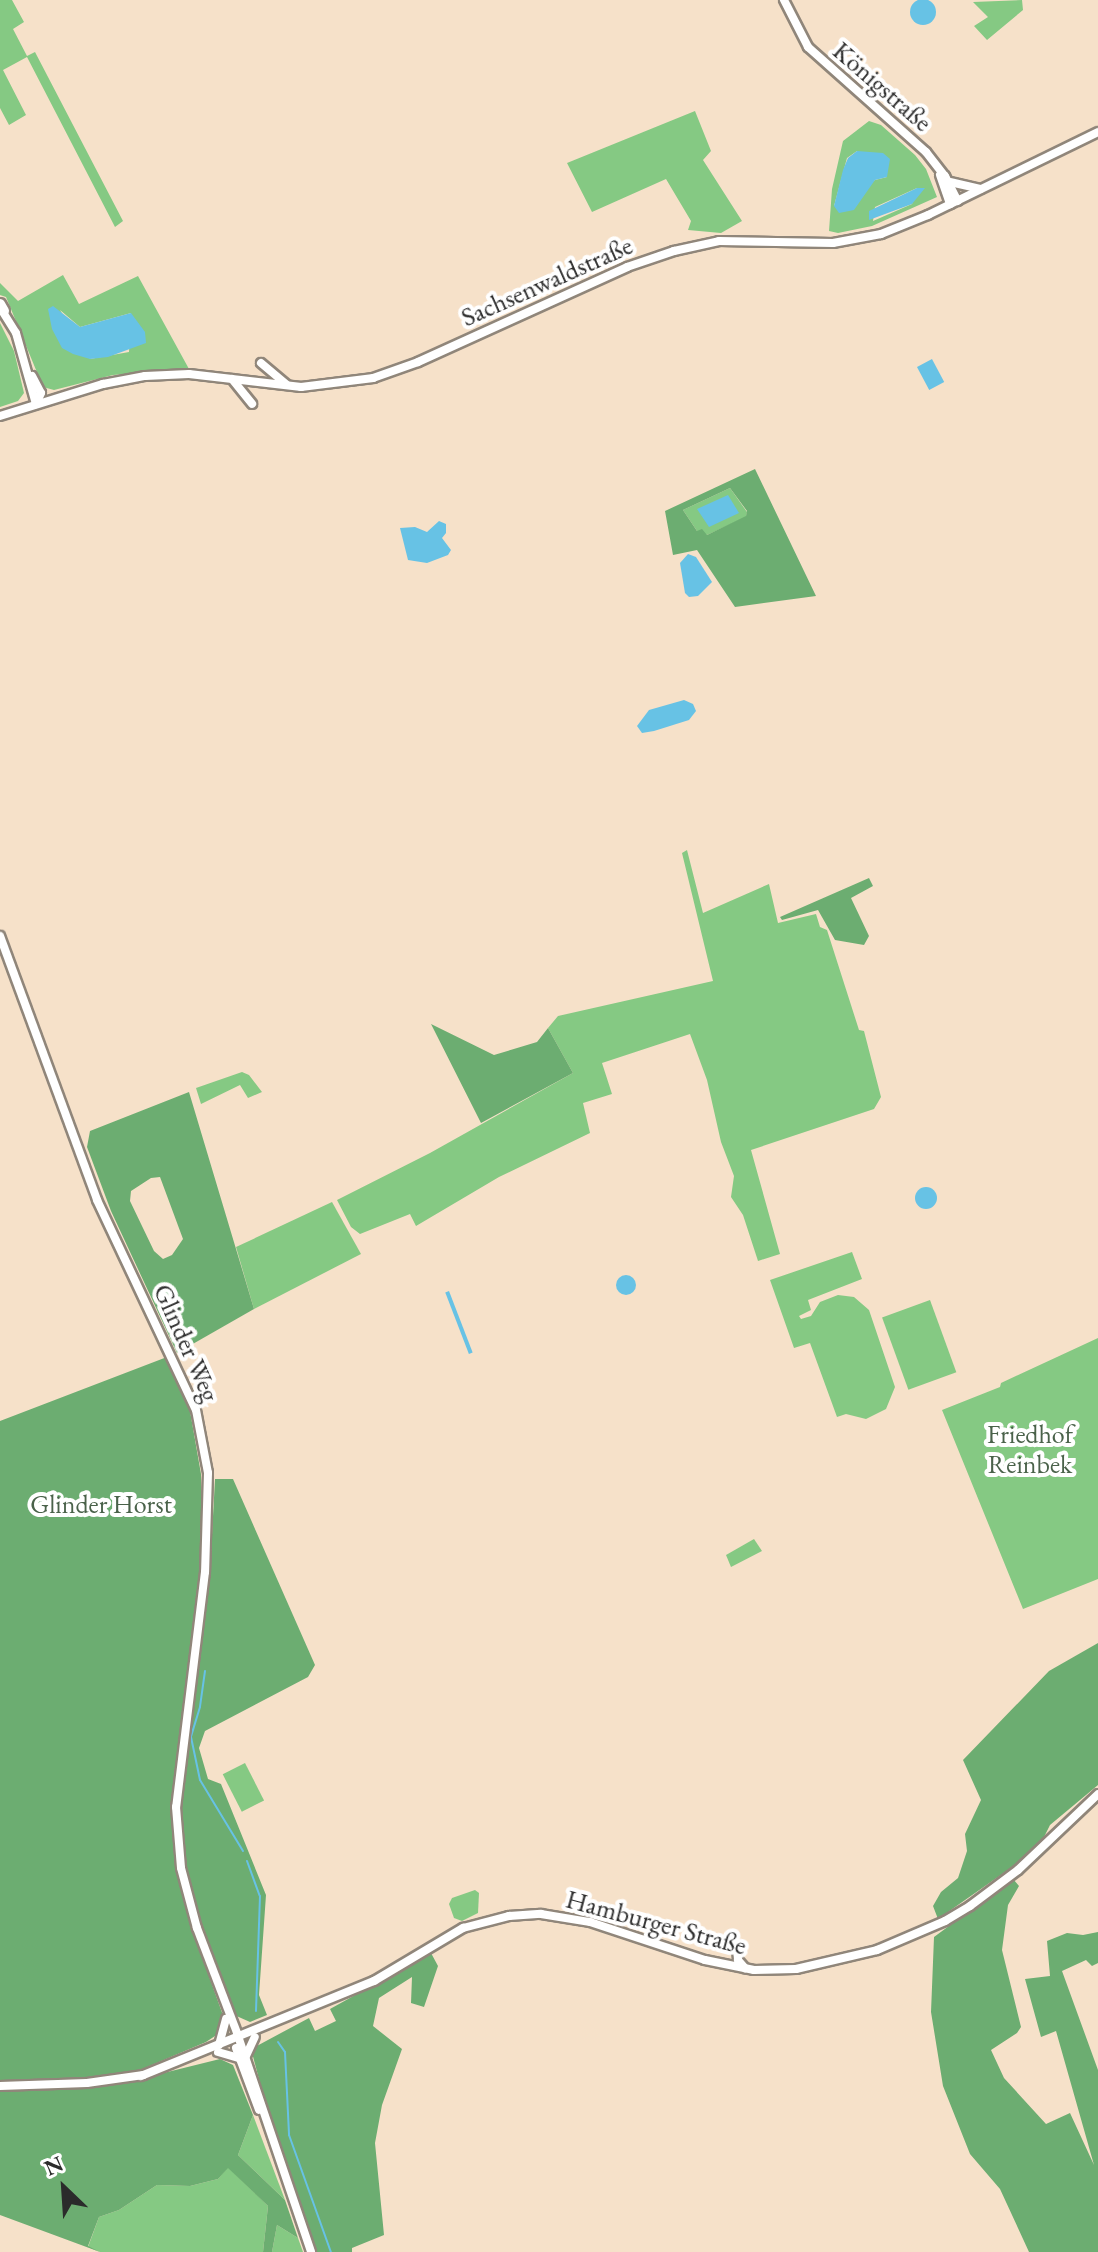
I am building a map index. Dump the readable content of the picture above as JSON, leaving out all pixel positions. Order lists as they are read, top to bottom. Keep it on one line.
{"streets":{"main road":["Königstraße","Sachsenwaldstraße","Glinder Weg","Hamburger Straße"]},"crossings":[["Königstraße","Sachsenwaldstraße"],["Glinder Weg","Hamburger Straße"]],"parks":["Friedhof Reinbek","Glinder Horst"],"north":"top left"}
